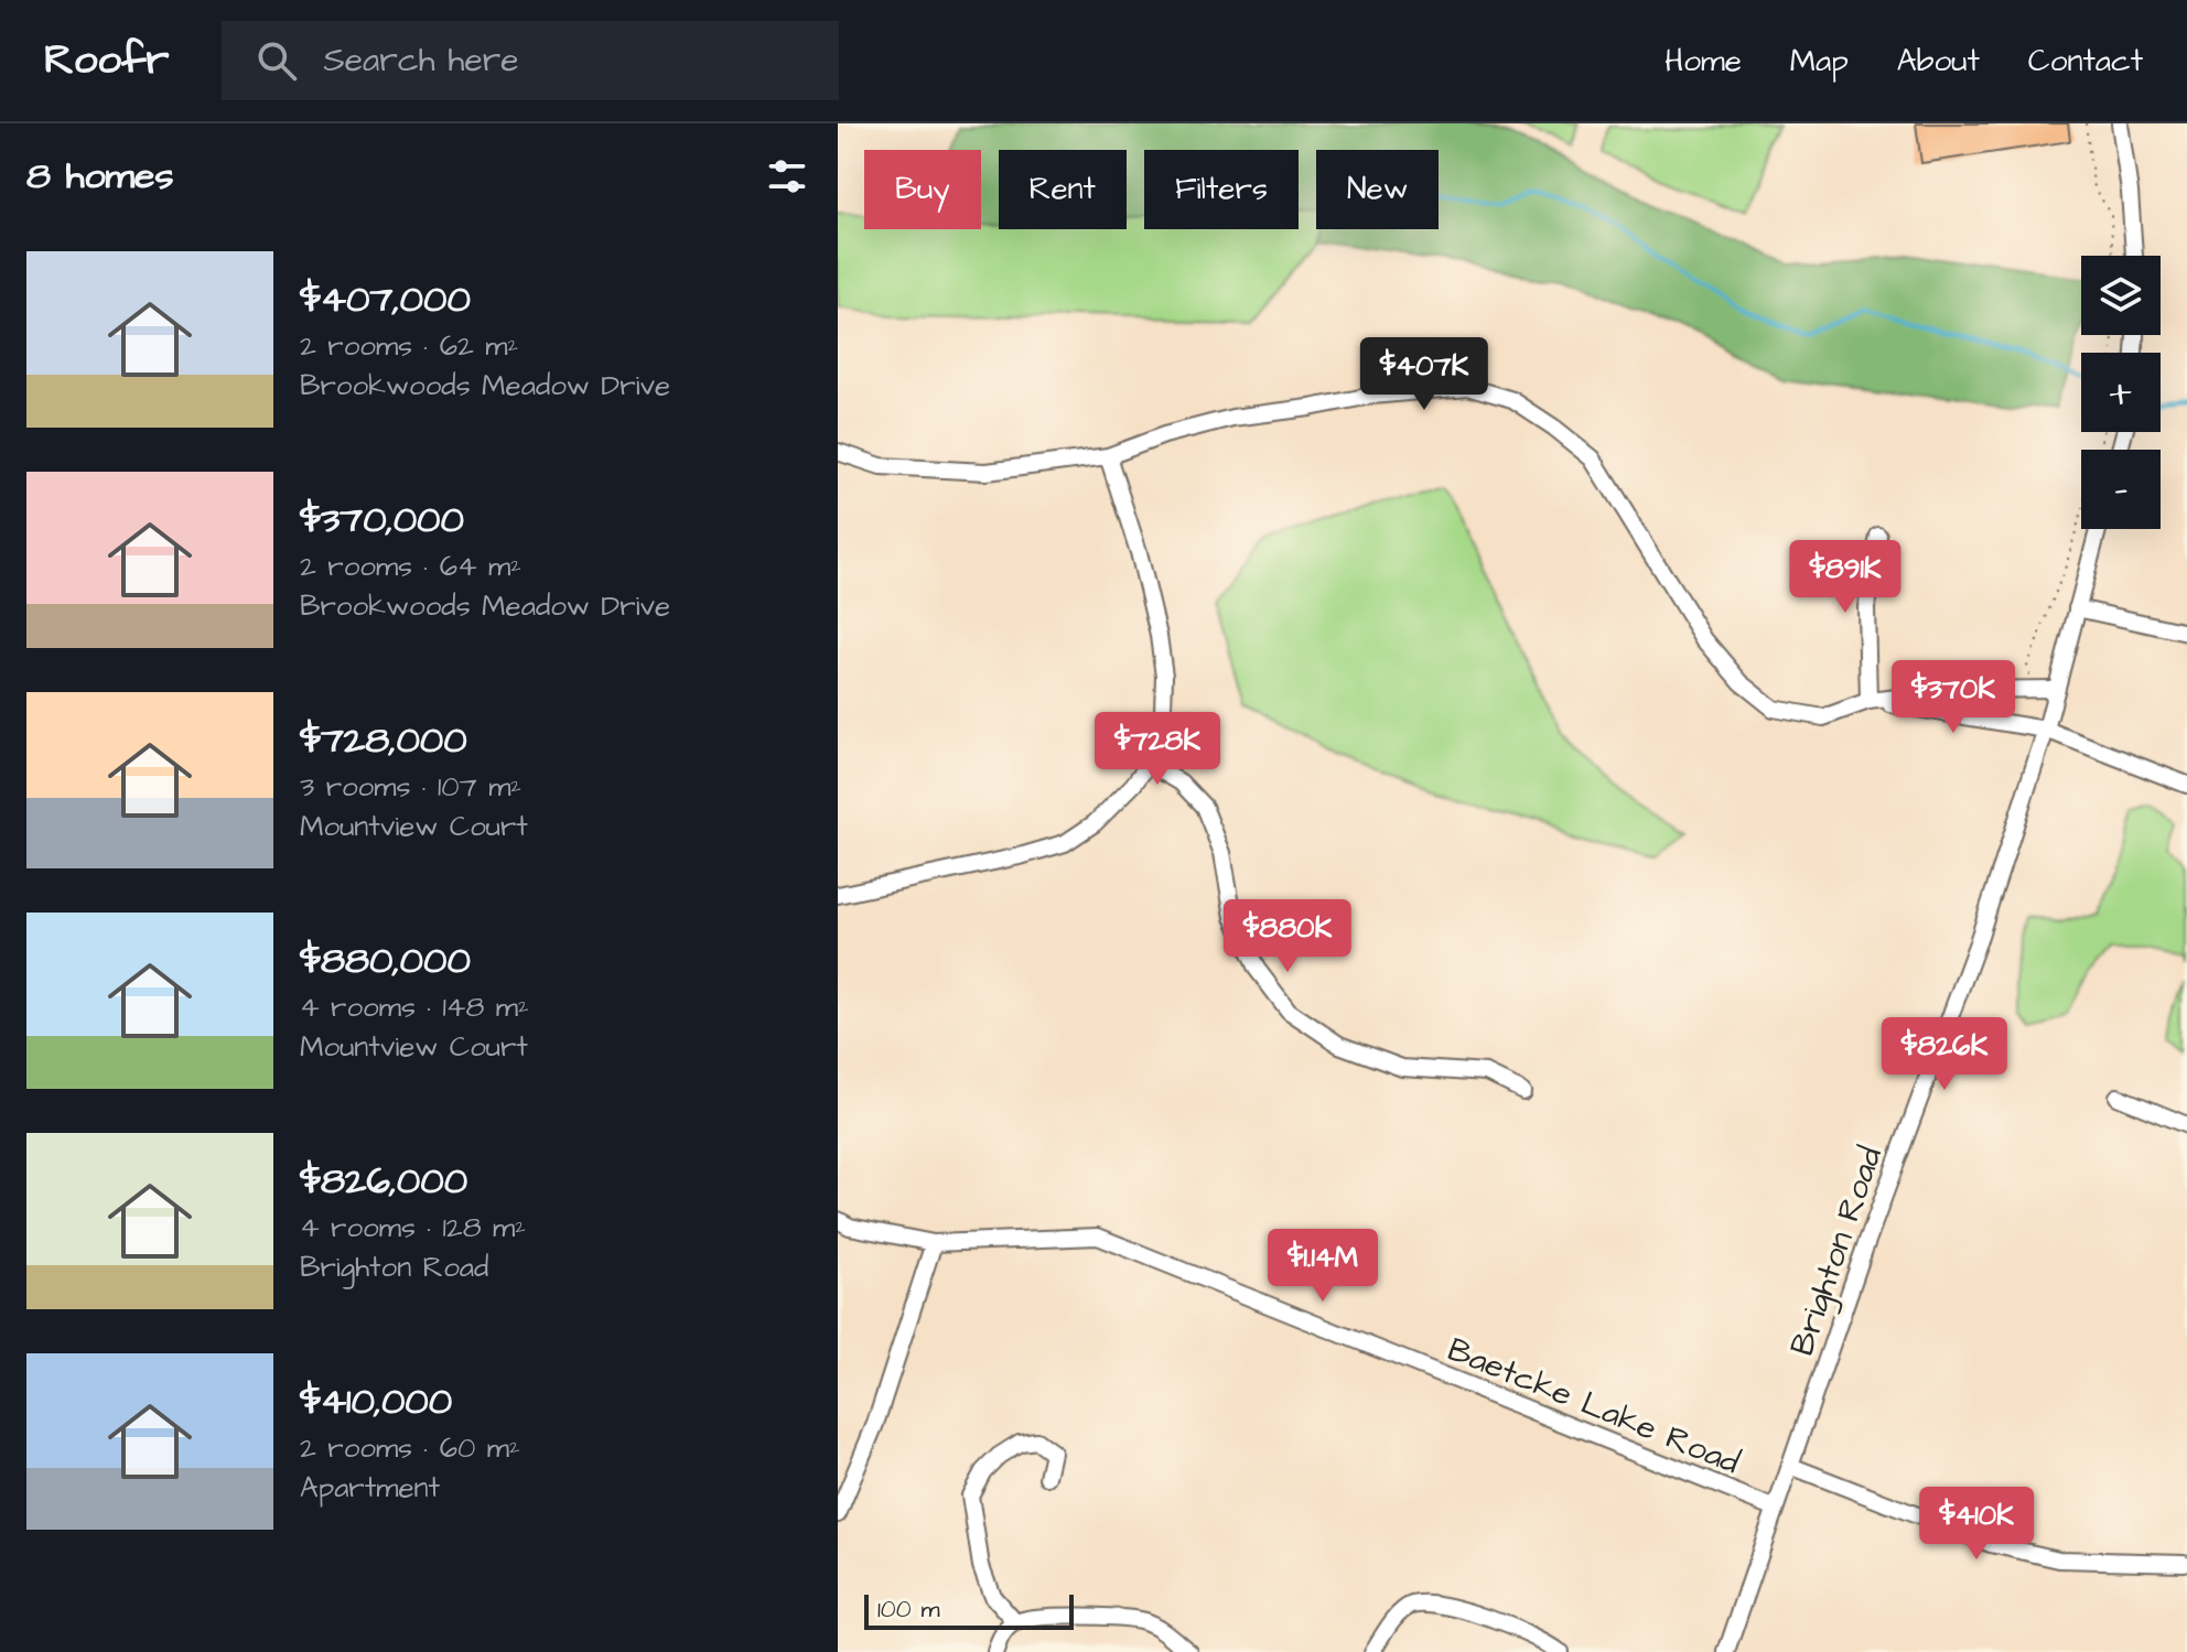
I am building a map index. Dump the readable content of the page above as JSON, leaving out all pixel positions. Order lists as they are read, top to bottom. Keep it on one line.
{"streets":{"street":["Brighton Road","Baetcke Lake Road"]},"crossings":[["Brighton Road","Baetcke Lake Road"]],"scale_bar":"100 m","page":{"header":"Roofr","search":"Search here","nav":["Home","Map","About","Contact"],"heading":"8 homes","chip":["Buy","Rent","Filters","New"],"list":[{"name":"$407,000","note":"2 rooms · 62 m² · Brookwoods Meadow Drive"},{"name":"$370,000","note":"2 rooms · 64 m² · Brookwoods Meadow Drive"},{"name":"$728,000","note":"3 rooms · 107 m² · Mountview Court"},{"name":"$880,000","note":"4 rooms · 148 m² · Mountview Court"},{"name":"$826,000","note":"4 rooms · 128 m² · Brighton Road"},{"name":"$410,000","note":"2 rooms · 60 m² · Apartment"}],"map_buttons":["+","−"],"price":["$407K","$891K","$370K","$728K","$880K","$826K","$1.14M","$410K"],"scale":"100 m"}}
